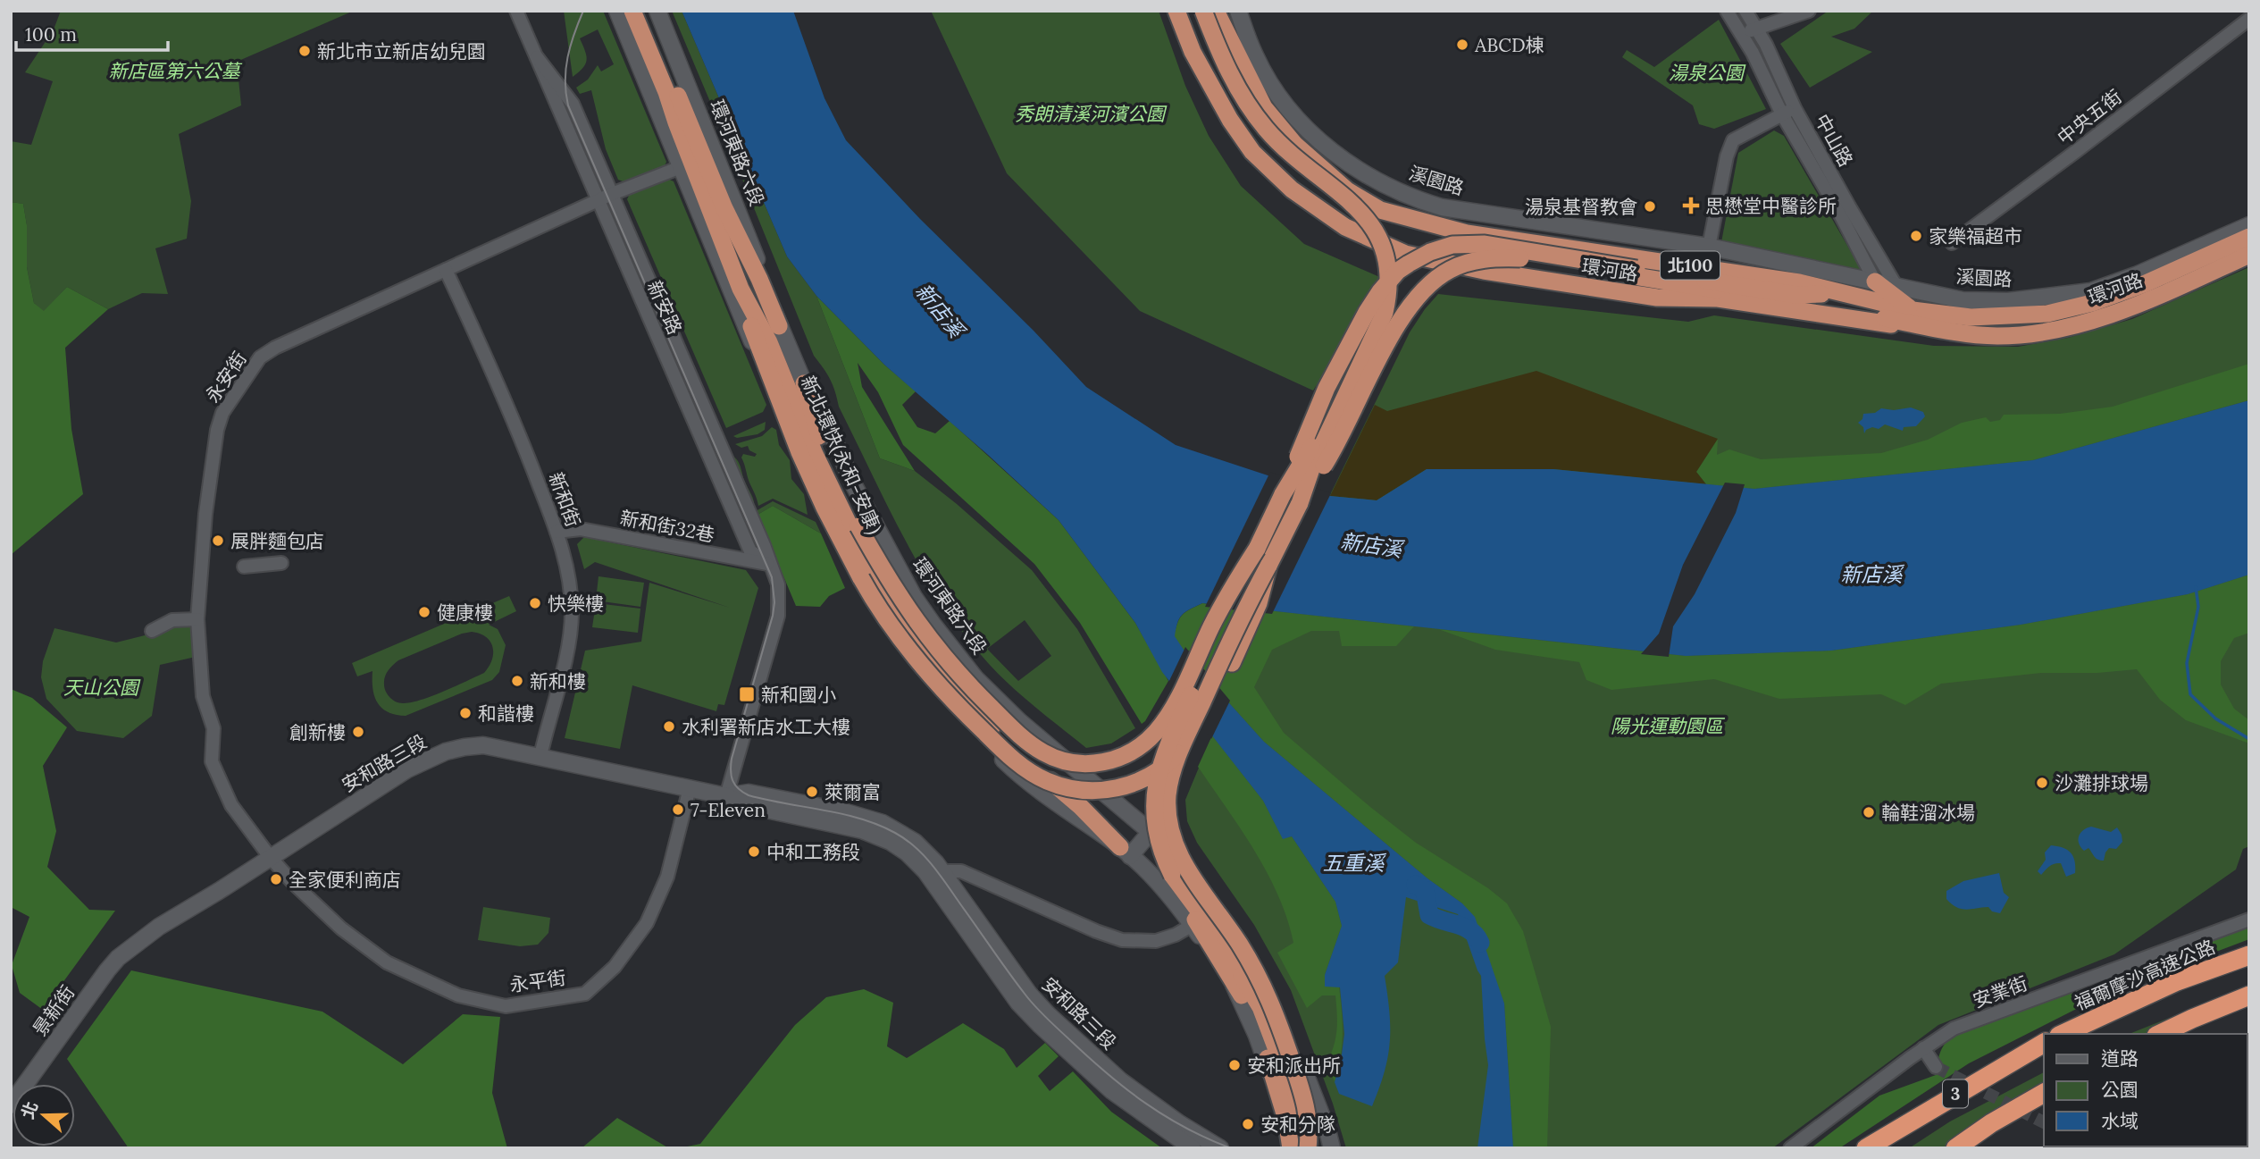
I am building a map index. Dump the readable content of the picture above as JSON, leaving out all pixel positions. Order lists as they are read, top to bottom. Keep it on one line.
{"streets":{"highway":["北100","環河路","新北環快(永和-安康)","福爾摩沙高速公路","3"],"main road":["環河東路六段","溪園路","安和路三段","景新街"],"street":["中央五街","中山路","新安路","永安街","新和街","新和街32巷","永平街","安業街"]},"crossings":[["中山路","溪園路"],["中山路","環河路"],["溪園路","環河路"],["新安路","永安街"],["新安路","新和街32巷"],["新安路","安和路三段"],["永安街","新和街"],["永安街","安和路三段"],["永安街","永平街"],["新和街","新和街32巷"],["新和街","安和路三段"],["安和路三段","永平街"],["安和路三段","景新街"]],"water":["新店溪","五重溪"],"parks":["新店區第六公墓","湯泉公園","秀朗清溪河濱公園","天山公園","陽光運動園區"],"places":{"other":["ABCD棟","新北市立新店幼兒園","湯泉基督教會","家樂福超市","展胖麵包店","快樂樓","健康樓","新和樓","和諧樓","水利署新店水工大樓","創新樓","沙灘排球場","萊爾富","7-Eleven","輪鞋溜冰場","中和工務段","全家便利商店","安和派出所","安和分隊"],"health":["思懋堂中醫診所"],"transit":["新和國小"]},"legend":["道路","公園","水域"],"scale_bar":"100 m","north":"left"}
